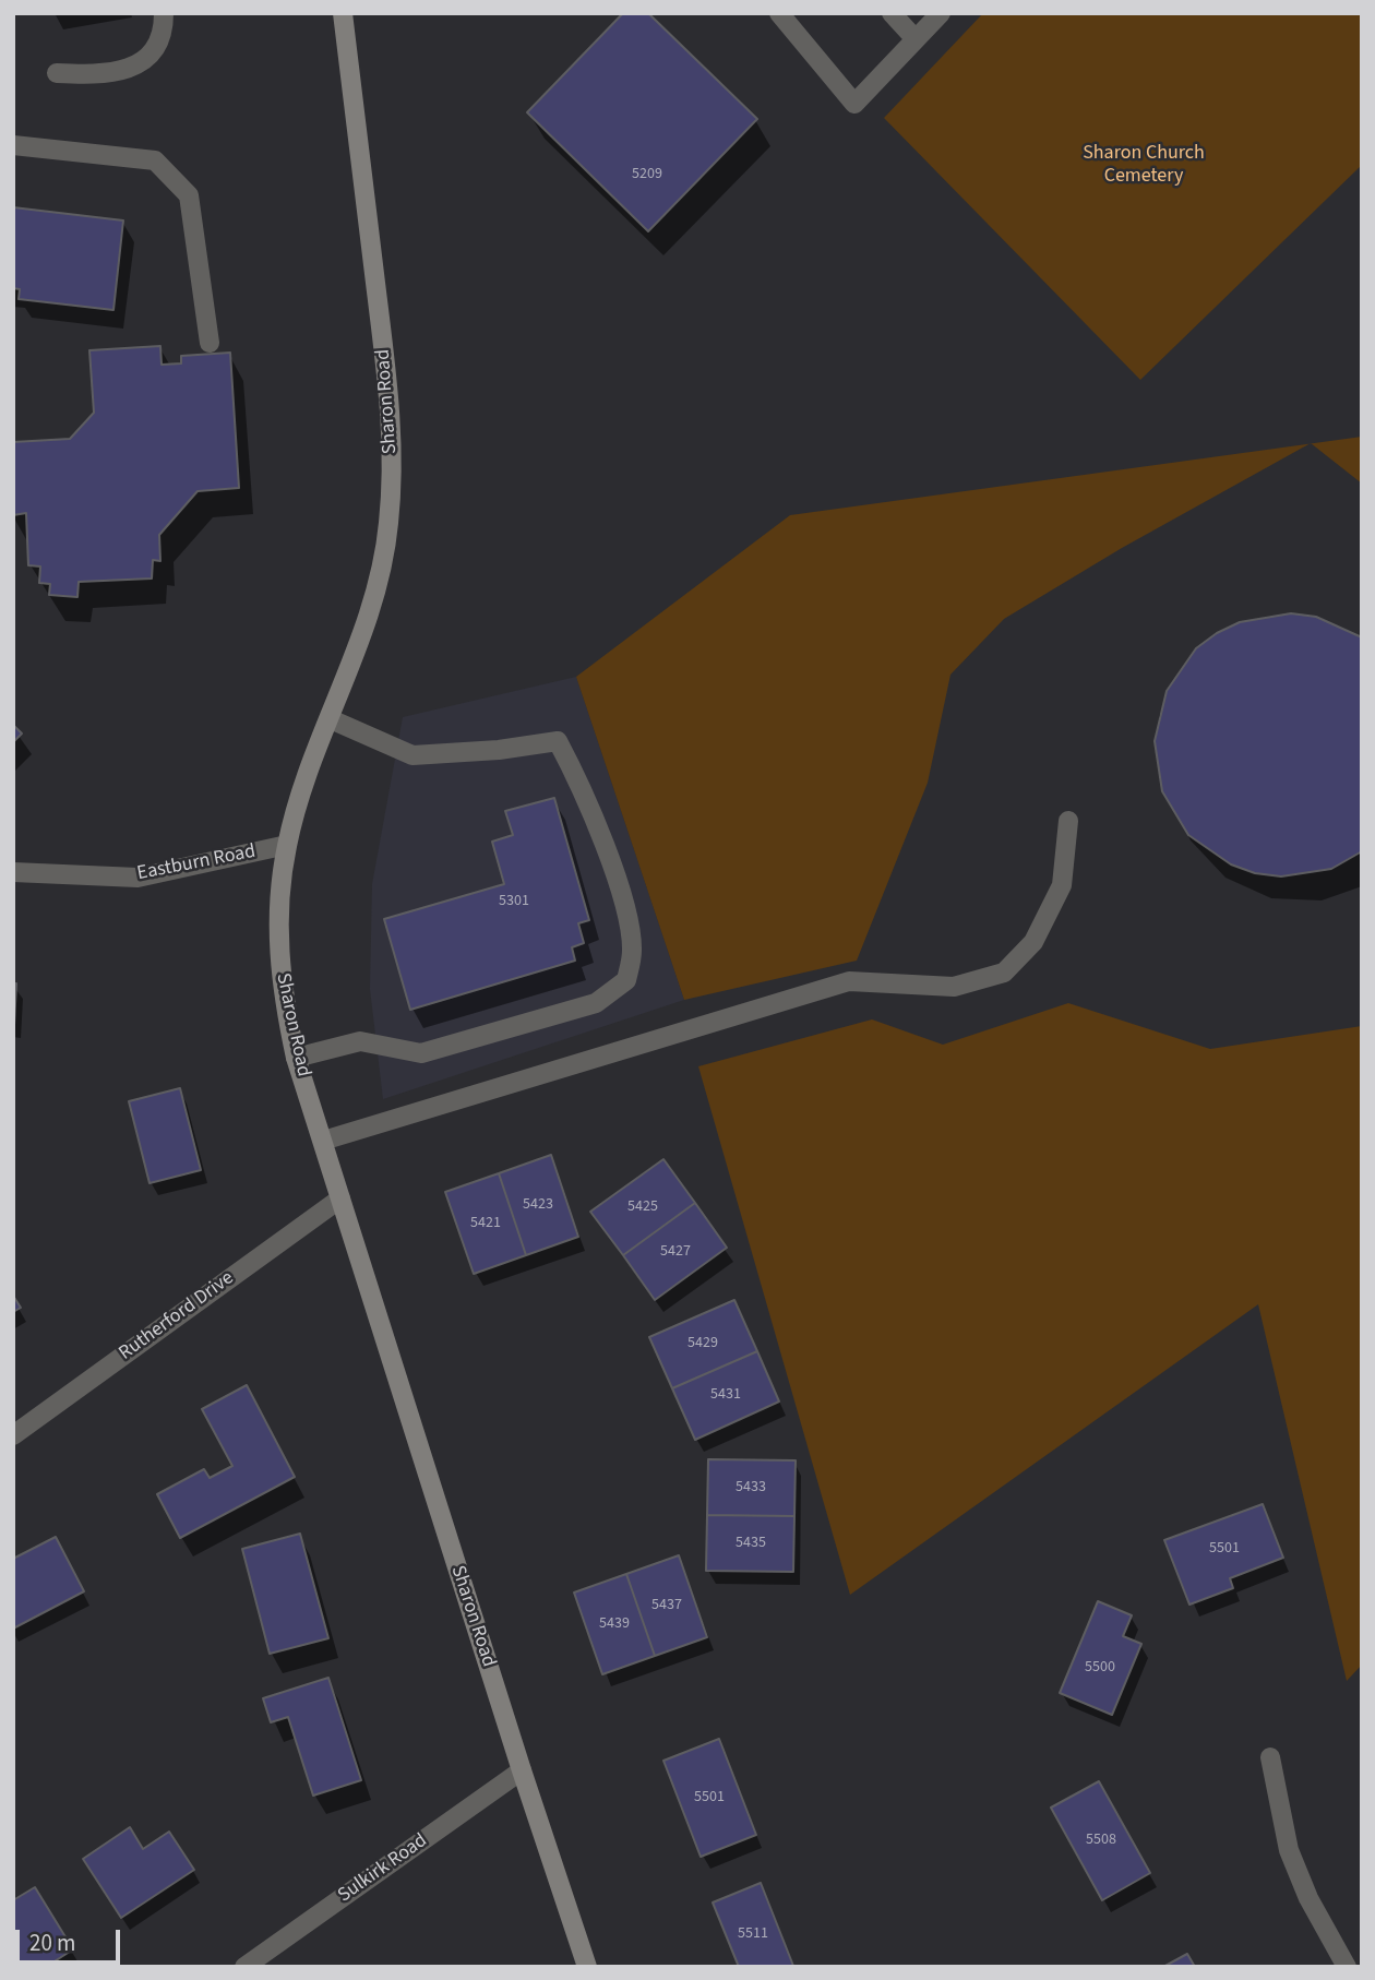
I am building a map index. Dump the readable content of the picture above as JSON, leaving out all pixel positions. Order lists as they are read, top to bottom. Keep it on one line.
{"streets":{"main road":["Sharon Road"],"street":["Eastburn Road","Rutherford Drive","Sulkirk Road"]},"crossings":[["Sharon Road","Eastburn Road"],["Sharon Road","Rutherford Drive"],["Sharon Road","Sulkirk Road"]],"parks":["Sharon Church Cemetery"],"house_numbers":["5209","5301","5423","5425","5421","5427","5429","5431","5433","5435","5501","5437","5439","5500","5501","5508","5511"],"scale_bar":"20 m"}
